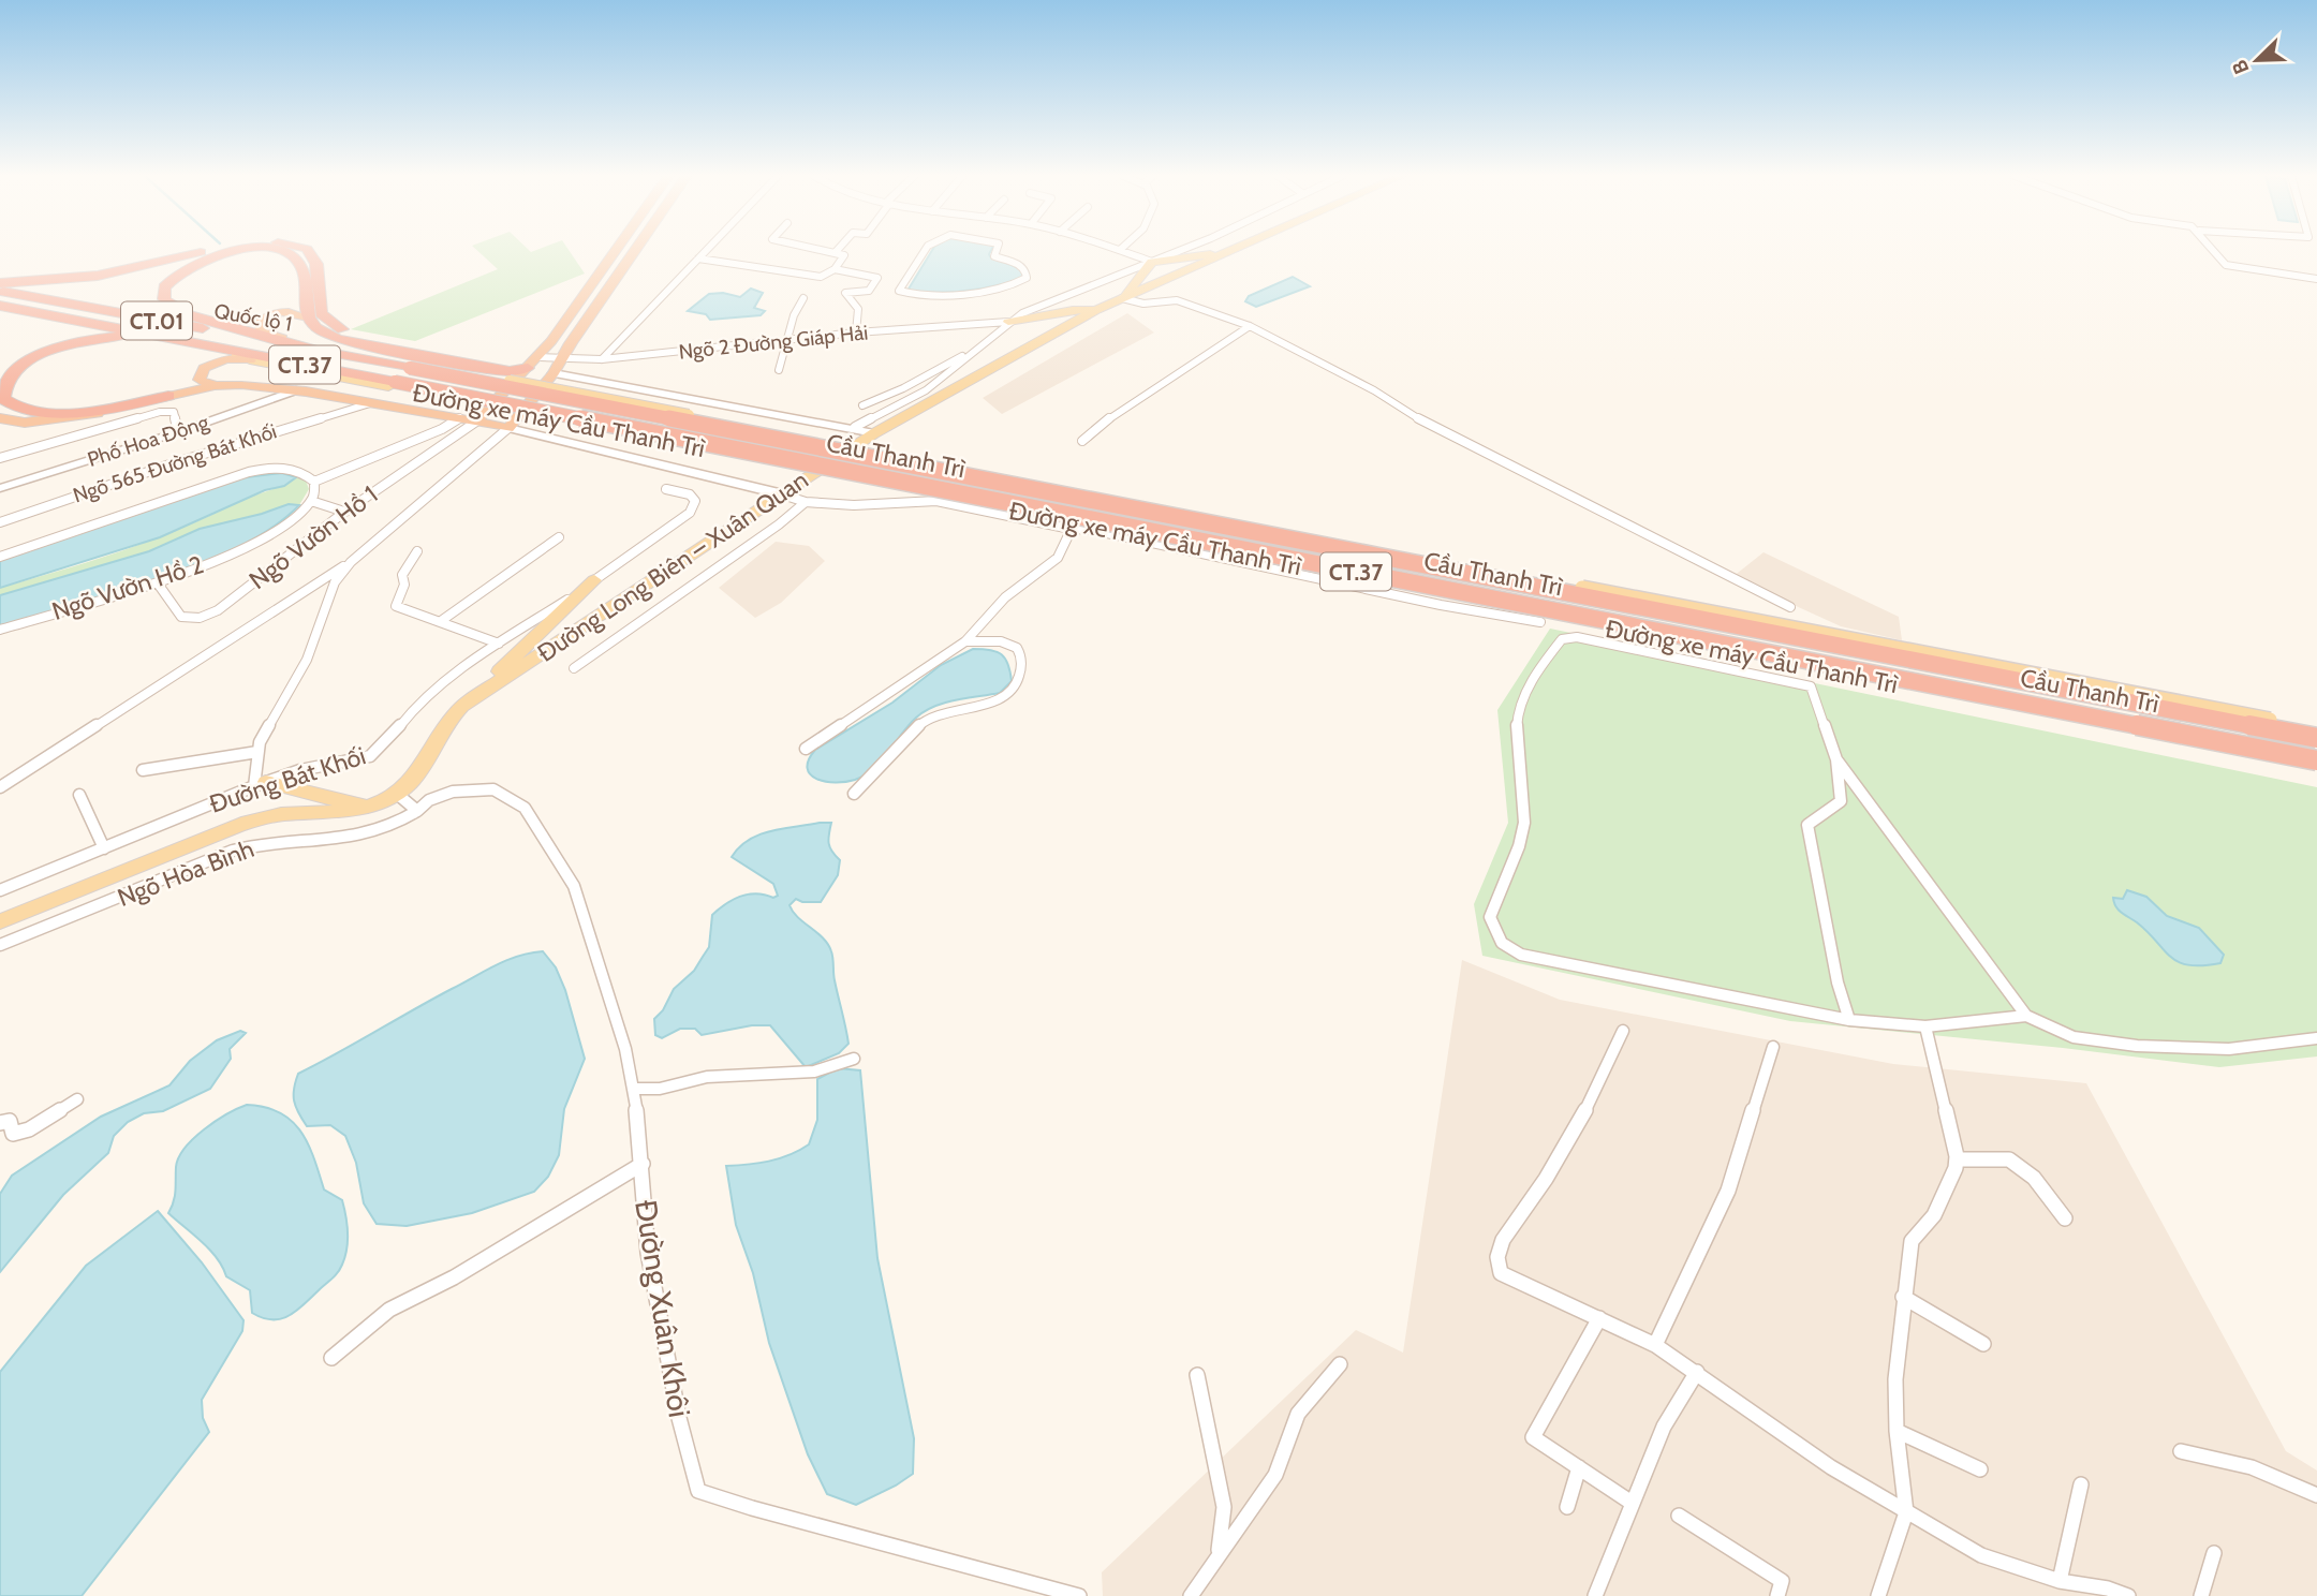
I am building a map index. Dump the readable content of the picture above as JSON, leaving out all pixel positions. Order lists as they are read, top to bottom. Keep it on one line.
{"streets":{"highway":["Quốc lộ 1","CT.01","CT.37","Cầu Thanh Trì"],"main road":["Đường xe máy Cầu Thanh Trì","Đường Long Biên – Xuân Quan"],"street":["Ngõ 2 Đường Giáp Hải","Phố Hoa Động","Ngõ 565 Đường Bát Khối","Ngõ Vườn Hồ 1","Ngõ Vườn Hồ 2","Đường Bát Khối","Ngõ Hòa Bình","Đường Xuân Khôi"]},"crossings":[["Quốc lộ 1","Đường xe máy Cầu Thanh Trì"],["Quốc lộ 1","Cầu Thanh Trì"],["Đường xe máy Cầu Thanh Trì","Cầu Thanh Trì"],["Ngõ Vườn Hồ 1","Ngõ Vườn Hồ 2"],["Ngõ Hòa Bình","Đường Xuân Khôi"]],"north":"bottom left"}
